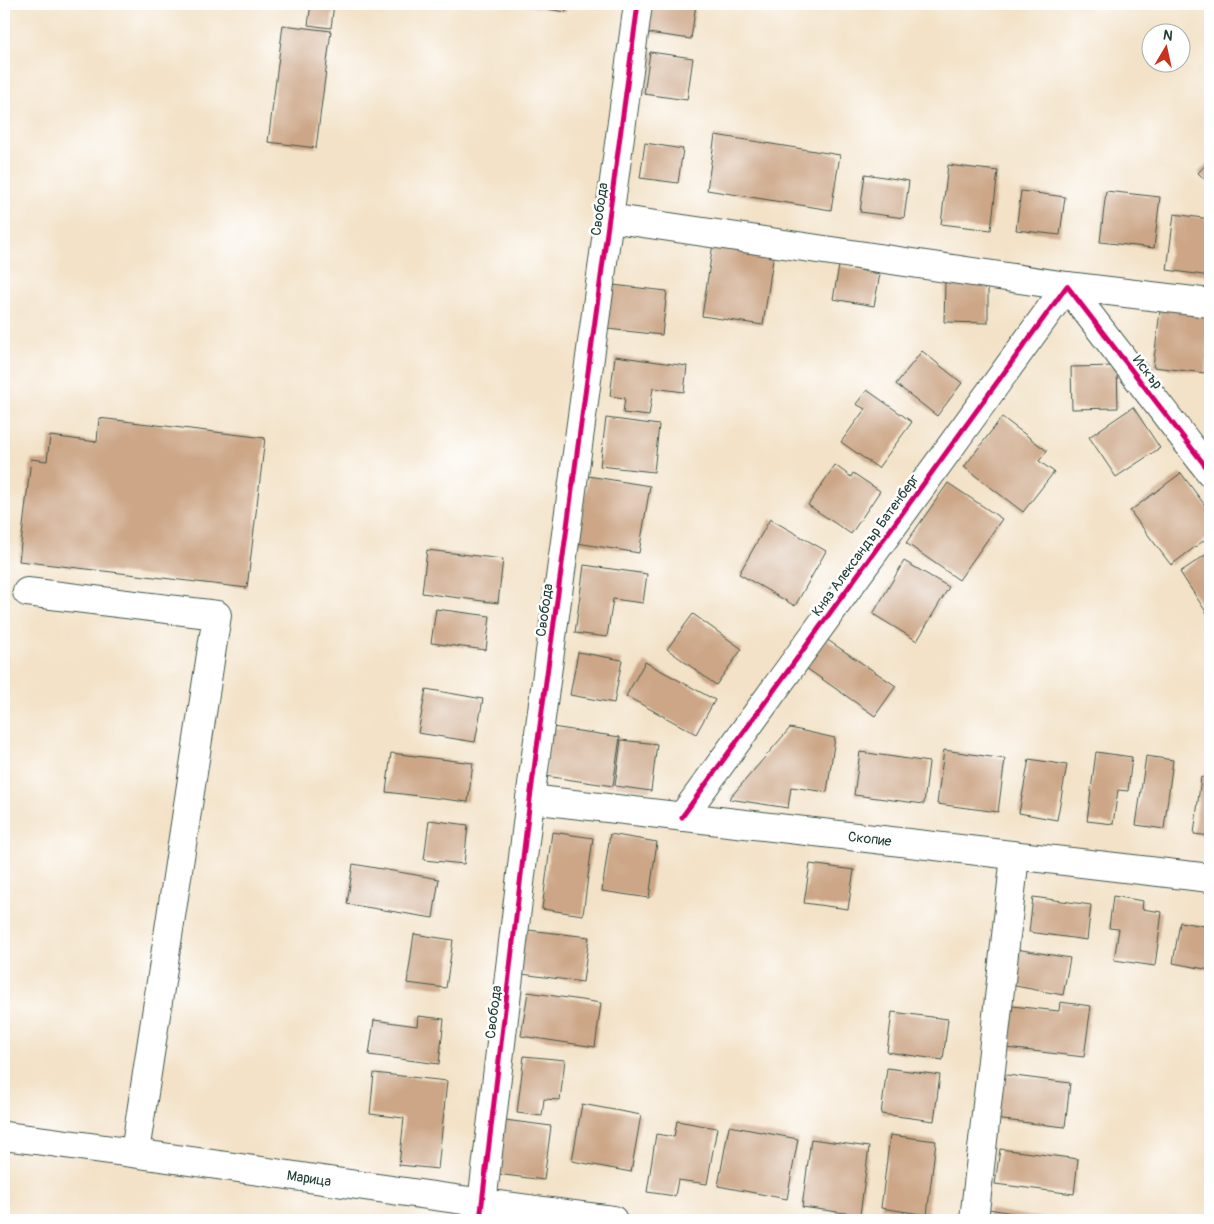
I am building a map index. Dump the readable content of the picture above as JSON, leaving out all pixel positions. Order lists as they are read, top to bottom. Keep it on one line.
{"streets":{"street":["Свобода","Искър","Княз Александър Батенберг","Скопие","Марица"]},"crossings":[["Свобода","Скопие"],["Свобода","Марица"],["Искър","Княз Александър Батенберг"],["Княз Александър Батенберг","Скопие"]],"north":"top"}
